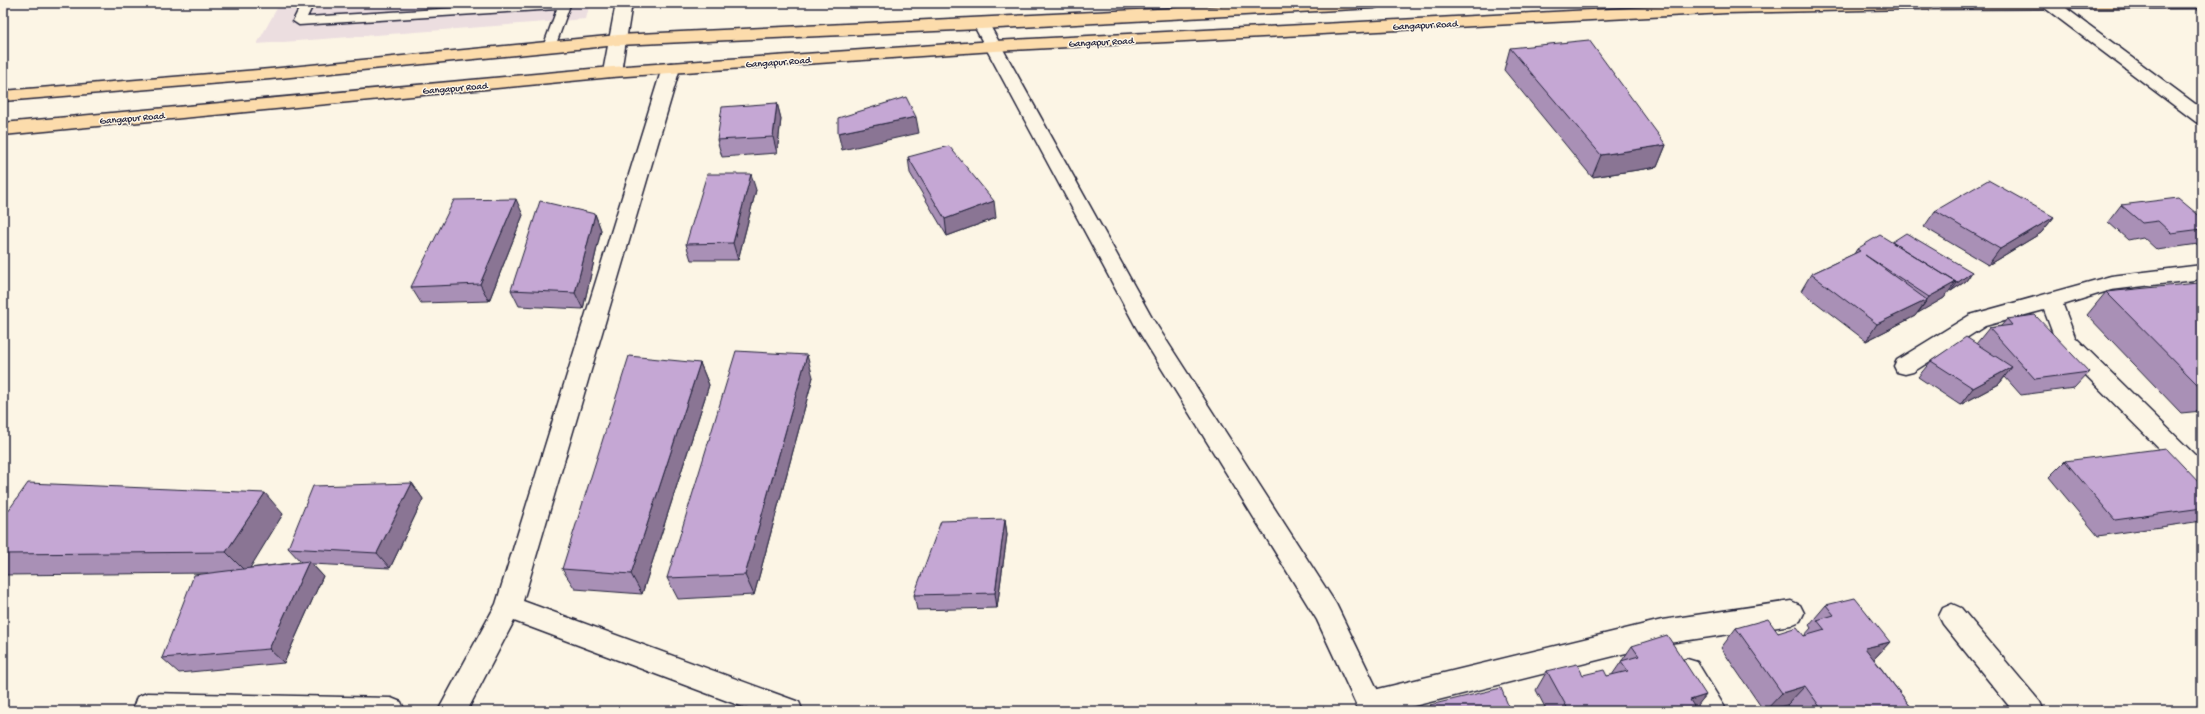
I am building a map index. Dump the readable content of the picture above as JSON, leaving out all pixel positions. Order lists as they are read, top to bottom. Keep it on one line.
{"streets":{"main road":["Gangapur Road"]}}
